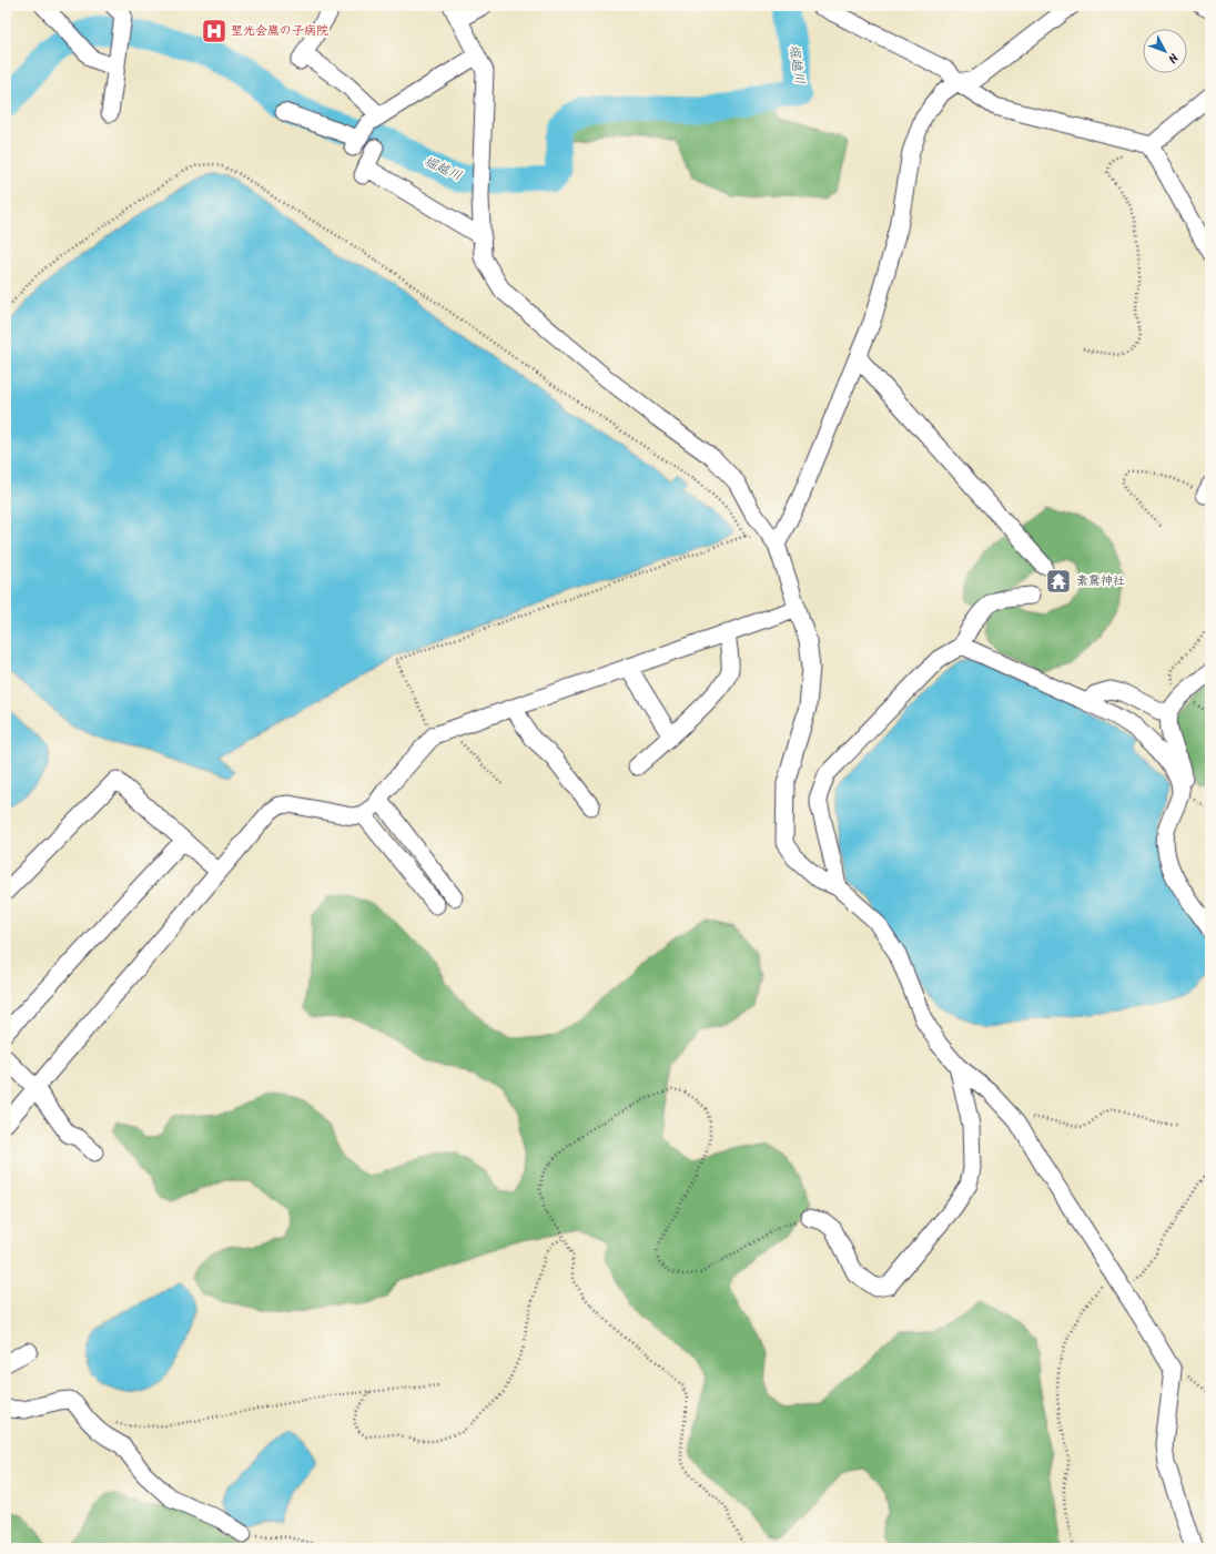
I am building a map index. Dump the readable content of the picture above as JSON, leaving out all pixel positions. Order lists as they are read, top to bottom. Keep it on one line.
{"water":["堀越川"],"places":{"hospital":["聖光会鷹の子病院"],"temple":["素鵞神社"]},"north":"bottom right"}
